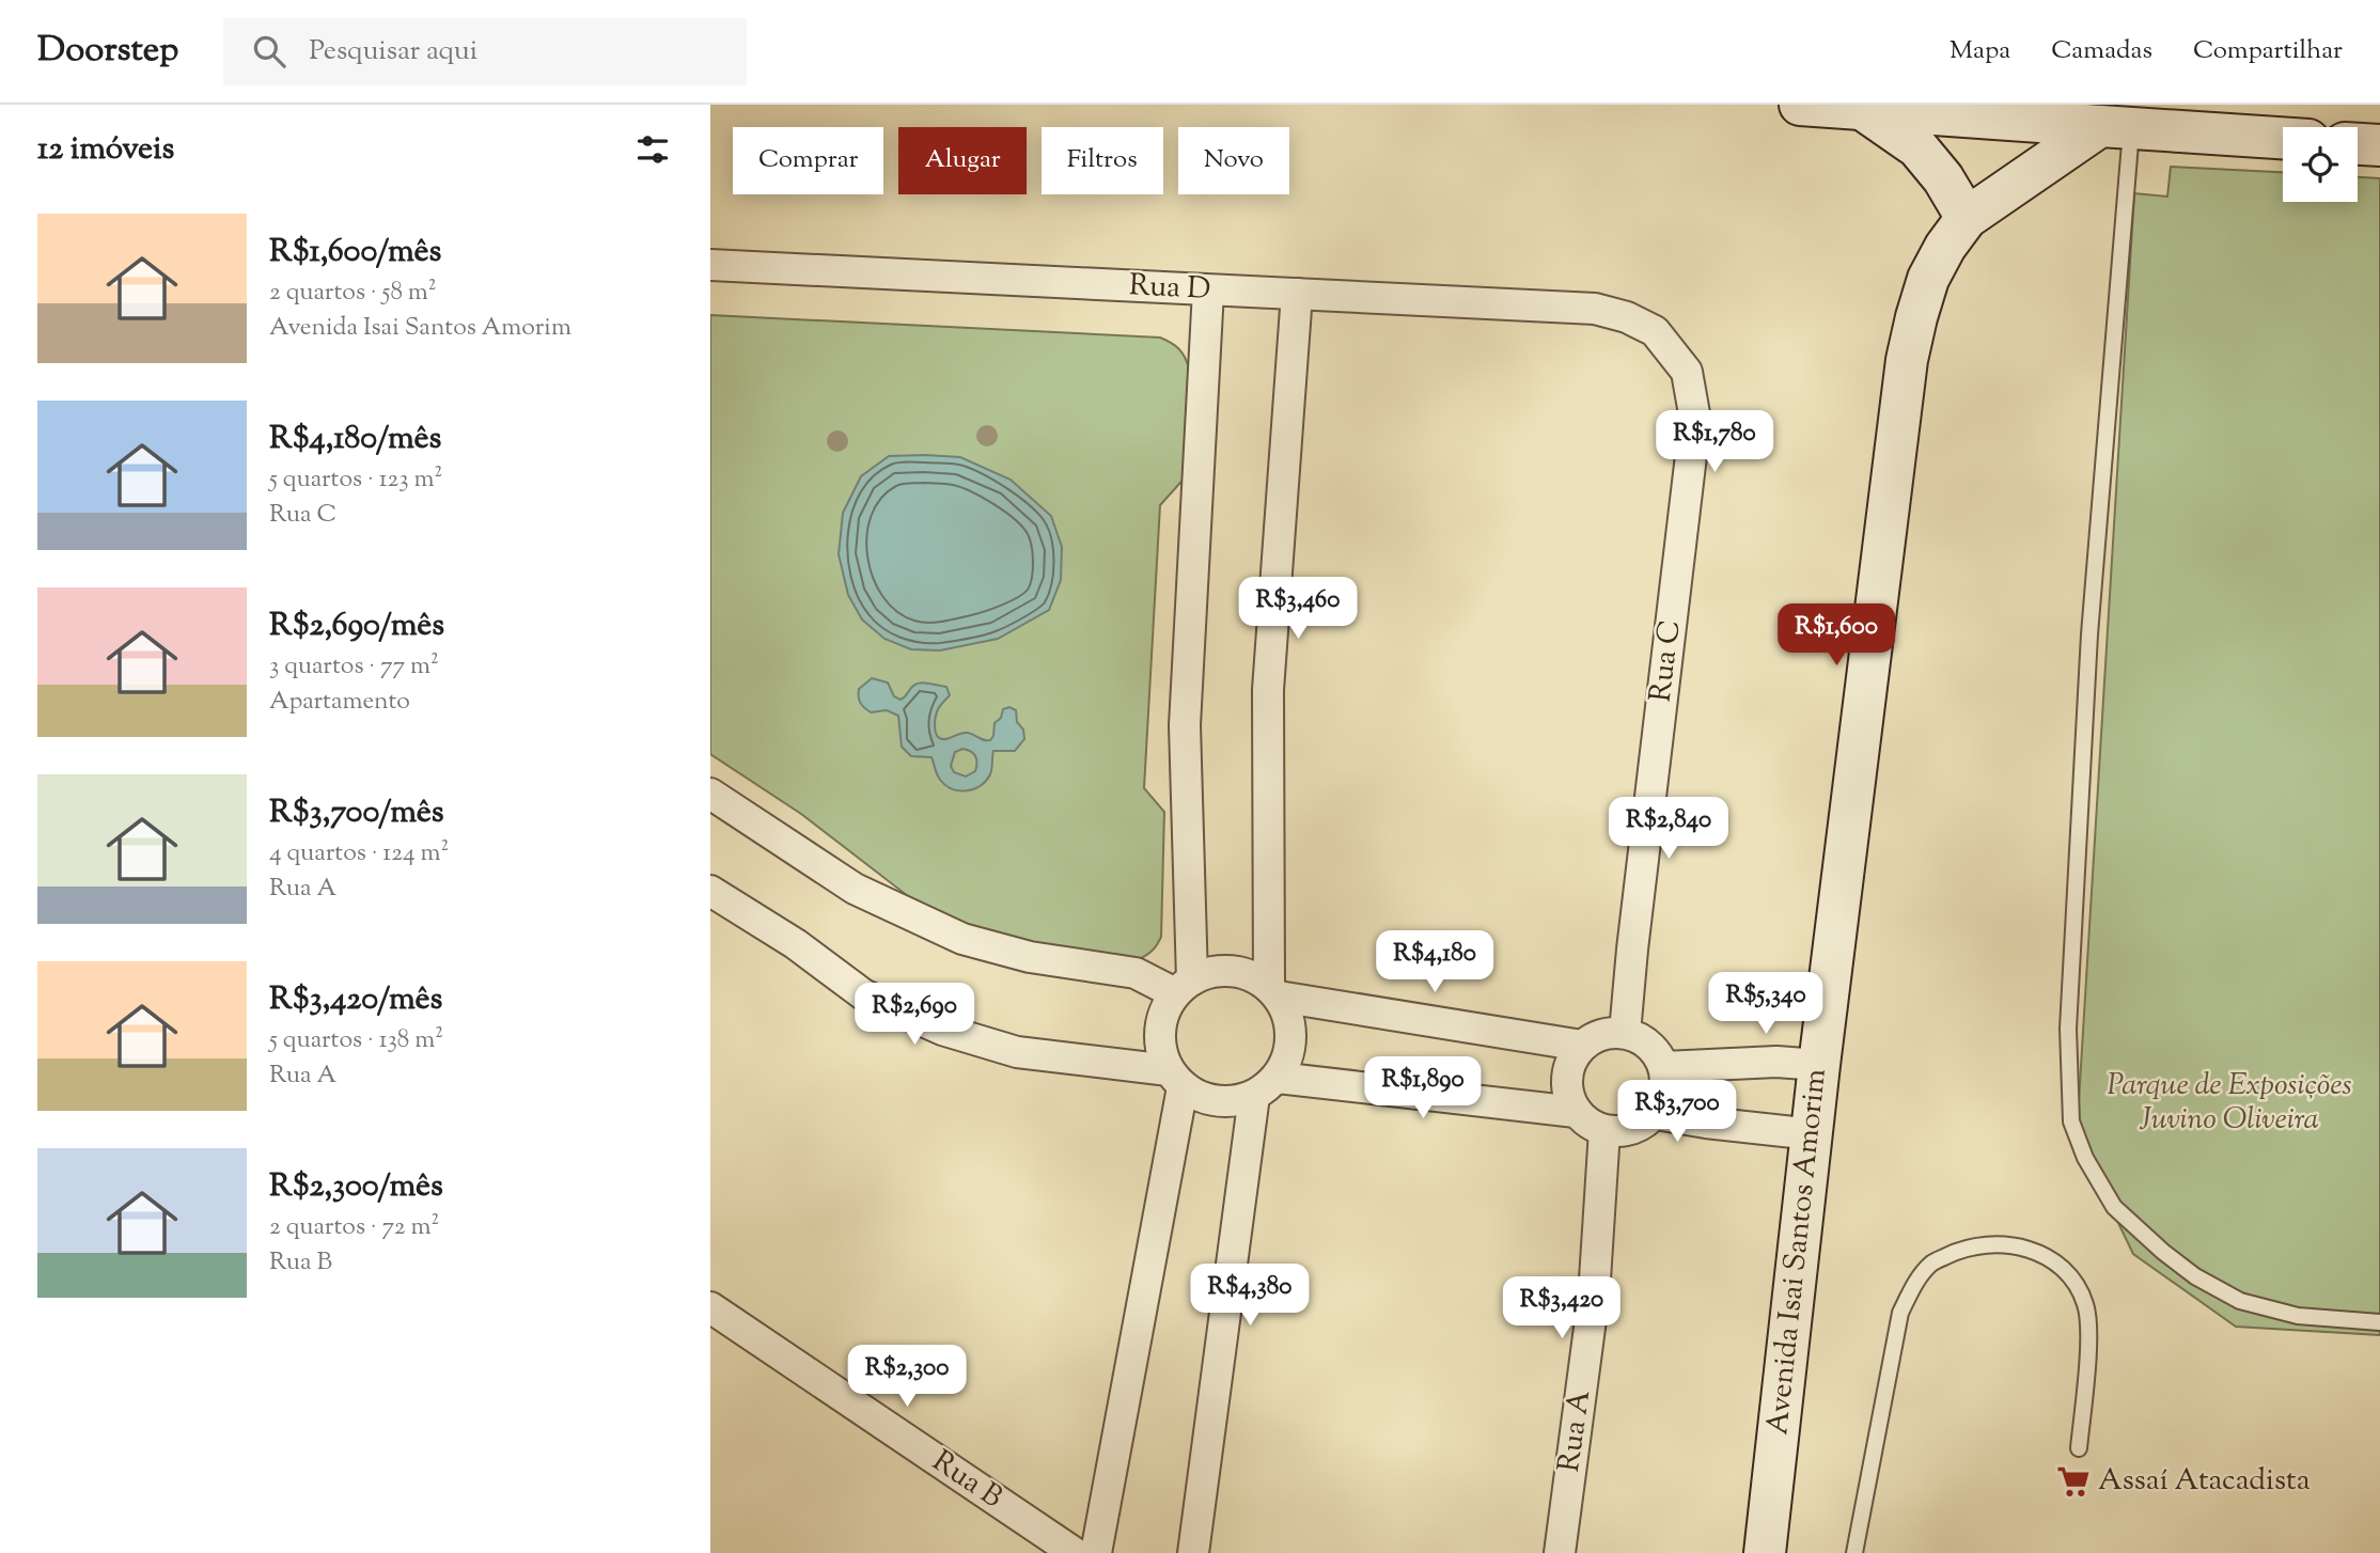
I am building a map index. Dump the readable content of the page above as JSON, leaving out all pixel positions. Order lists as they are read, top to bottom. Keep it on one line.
{"streets":{"main road":["Avenida Isai Santos Amorim"],"street":["Rua D","Rua C","Rua A","Rua B"]},"crossings":[["Rua D","Rua C"],["Rua C","Rua A"]],"parks":["Parque de Exposições Juvino Oliveira"],"places":{"supermarket":["Assaí Atacadista"]},"page":{"header":"Doorstep","search":"Pesquisar aqui","nav":["Mapa","Camadas","Compartilhar"],"heading":"12 imóveis","chip":["Comprar","Alugar","Filtros","Novo"],"list":[{"name":"R$1,600/mês","note":"2 quartos · 58 m² · Avenida Isai Santos Amorim"},{"name":"R$4,180/mês","note":"5 quartos · 123 m² · Rua C"},{"name":"R$2,690/mês","note":"3 quartos · 77 m² · Apartamento"},{"name":"R$3,700/mês","note":"4 quartos · 124 m² · Rua A"},{"name":"R$3,420/mês","note":"5 quartos · 138 m² · Rua A"},{"name":"R$2,300/mês","note":"2 quartos · 72 m² · Rua B"}],"price":["R$1,780","R$3,460","R$1,600","R$2,840","R$4,180","R$5,340","R$2,690","R$1,890","R$3,700","R$4,380","R$3,420","R$2,300"]}}
